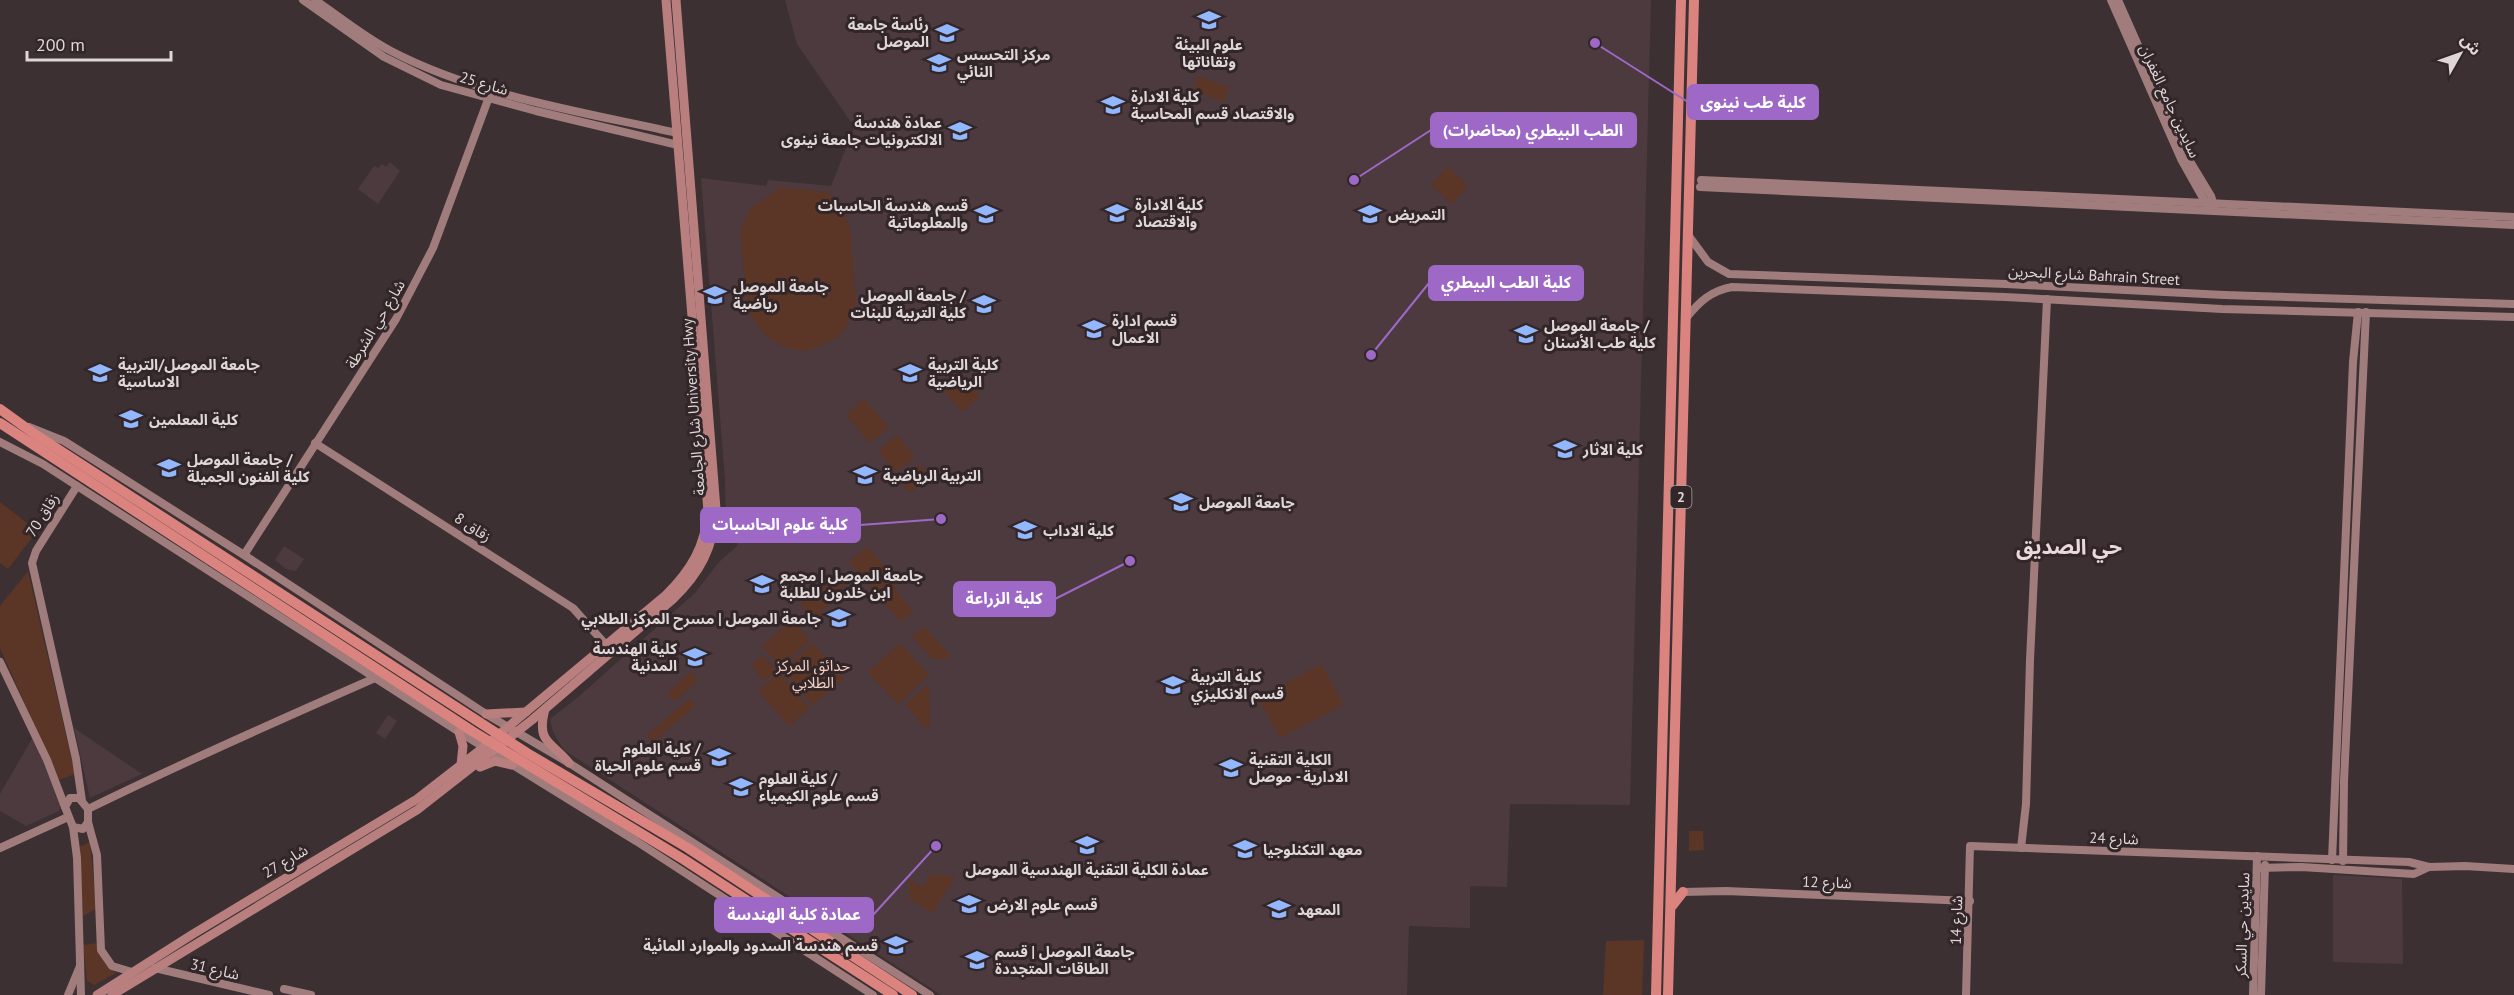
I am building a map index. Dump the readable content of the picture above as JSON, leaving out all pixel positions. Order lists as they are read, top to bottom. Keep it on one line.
{"streets":{"highway":["2"],"main road":["شارع الجامعة University Hwy","شارع 27"],"street":["شارع 25","سايدين جامع الغفران","شارع البحرين Bahrain Street","شارع حي الشرطة","زقاق 70","زقاق 8","شارع 24","شارع 12","شارع 14","سايدين حي السكر","شارع 31"]},"crossings":[["شارع 25","شارع حي الشرطة"],["شارع 25","شارع الجامعة University Hwy"],["شارع البحرين Bahrain Street","2"],["شارع حي الشرطة","زقاق 8"],["شارع الجامعة University Hwy","زقاق 8"],["شارع الجامعة University Hwy","شارع 27"],["شارع 24","شارع 14"],["شارع 24","سايدين حي السكر"],["شارع 27","شارع 31"],["شارع 12","شارع 14"]],"districts":["حي الصديق"],"parks":["حدائق المركز الطلابي"],"places":{"school or university":["علوم البيئة وتقاناتها","رئاسة جامعة الموصل","مركز التحسس النائي","كلية الادارة والاقتصاد قسم المحاسبة","عمادة هندسة الالكترونيات جامعة نينوى","كلية الادارة والاقتصاد","قسم هندسة الحاسبات والمعلوماتية","التمريض","جامعة الموصل رياضية","جامعة الموصل / كلية التربية للبنات","قسم ادارة الاعمال","جامعة الموصل / كلية طب الأسنان","جامعة الموصل/التربية الاساسية","كلية التربية الرياضية","كلية المعلمين","كلية الاثار","جامعة الموصل / كلية الفنون الجميلة","التربية الرياضية","جامعة الموصل","كلية الاداب","جامعة الموصل | مجمع ابن خلدون للطلبة","جامعة الموصل | مسرح المركز الطلابي","كلية الهندسة المدنية","كلية التربية قسم الانكليزي","كلية العلوم / قسم علوم الحياة","الكلية التقنية الادارية - موصل","كلية العلوم / قسم علوم الكيمياء","عمادة الكلية التقنية الهندسية الموصل","معهد التكنلوجيا","قسم علوم الارض","المعهد","قسم هندسة السدود والموارد المائية","جامعة الموصل | قسم الطاقات المتجددة"],"other":["كلية طب نينوى","الطب البيطري (محاضرات)","كلية الطب البيطري","كلية علوم الحاسبات","كلية الزراعة","عمادة كلية الهندسة"]},"scale_bar":"200 m","north":"top right"}
